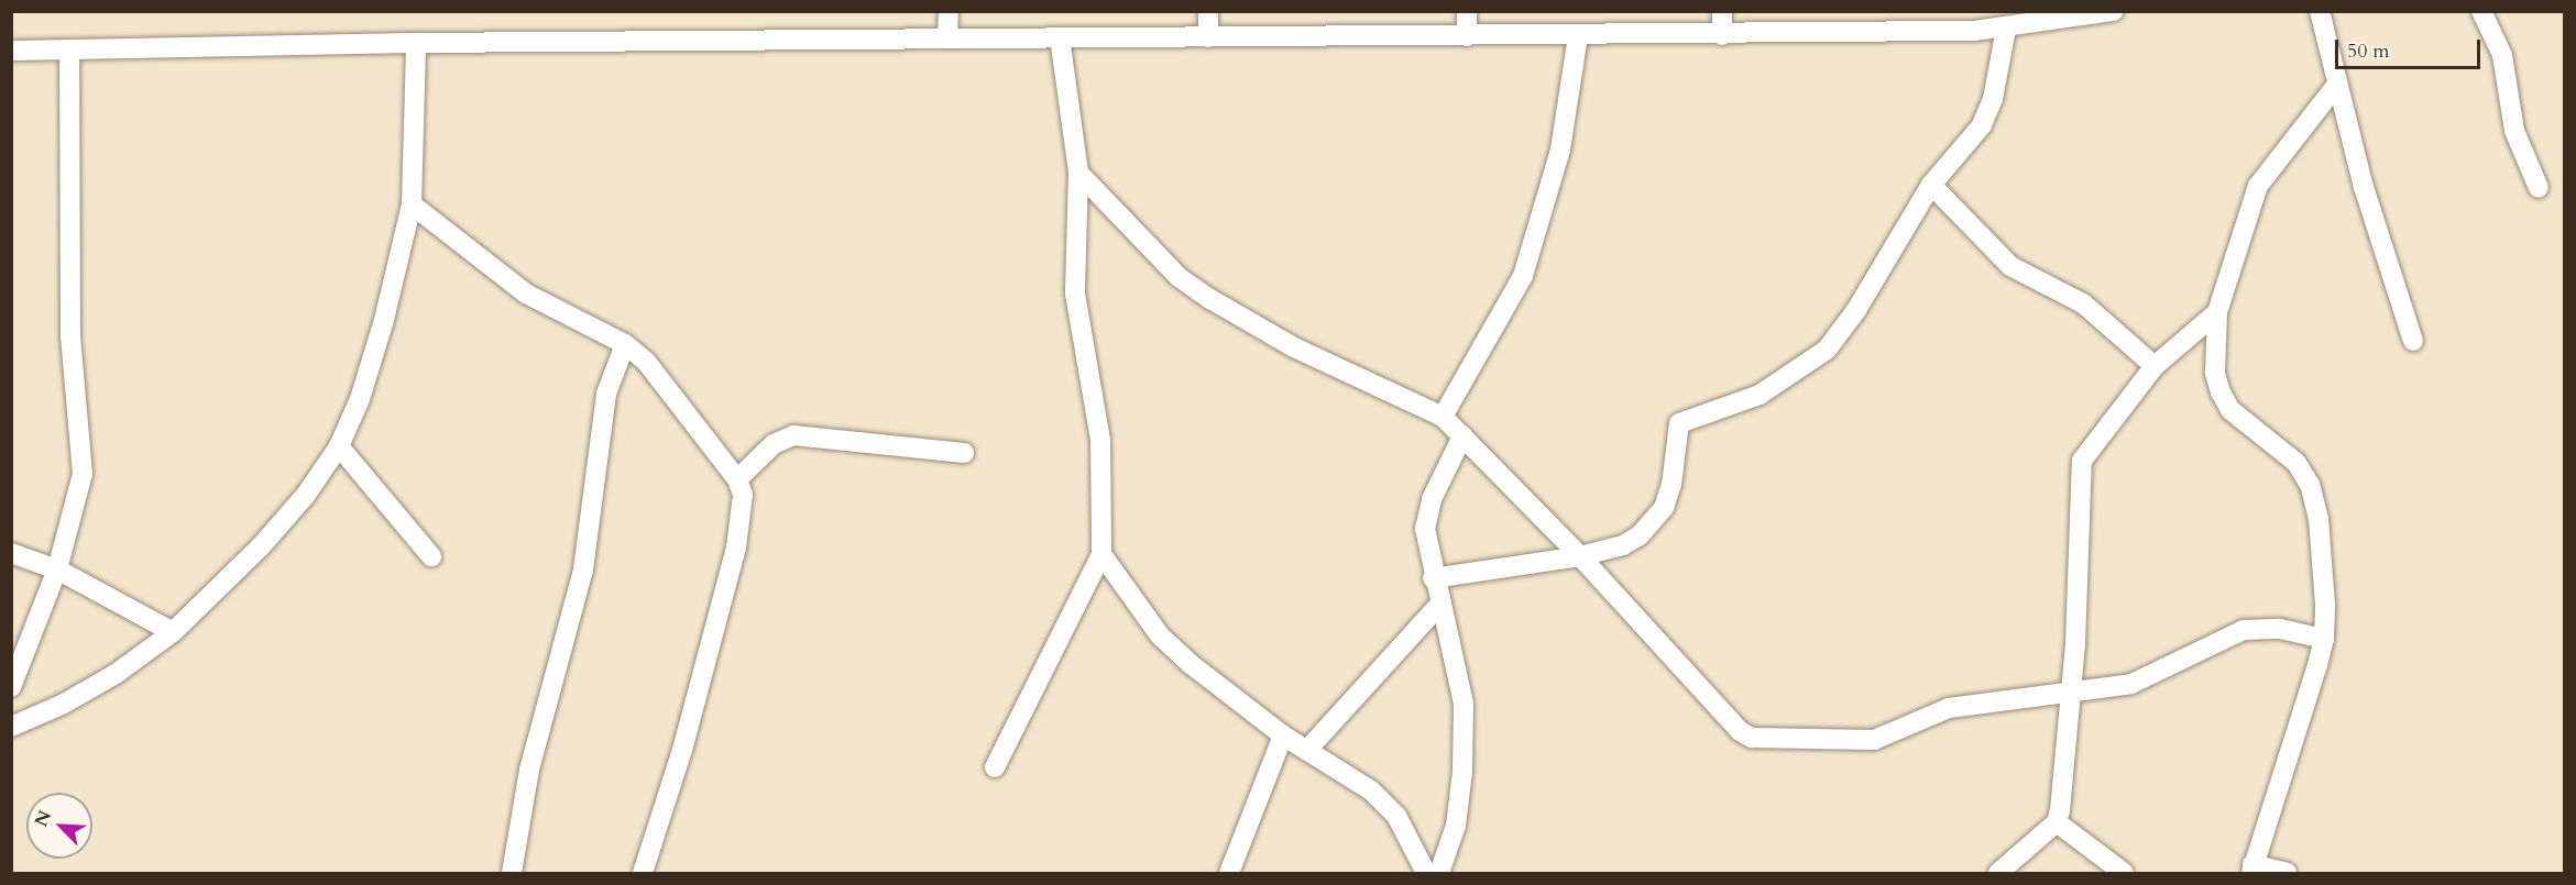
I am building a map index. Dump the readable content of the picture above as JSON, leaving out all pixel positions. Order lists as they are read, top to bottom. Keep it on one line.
{"scale_bar":"50 m","north":"top left"}
